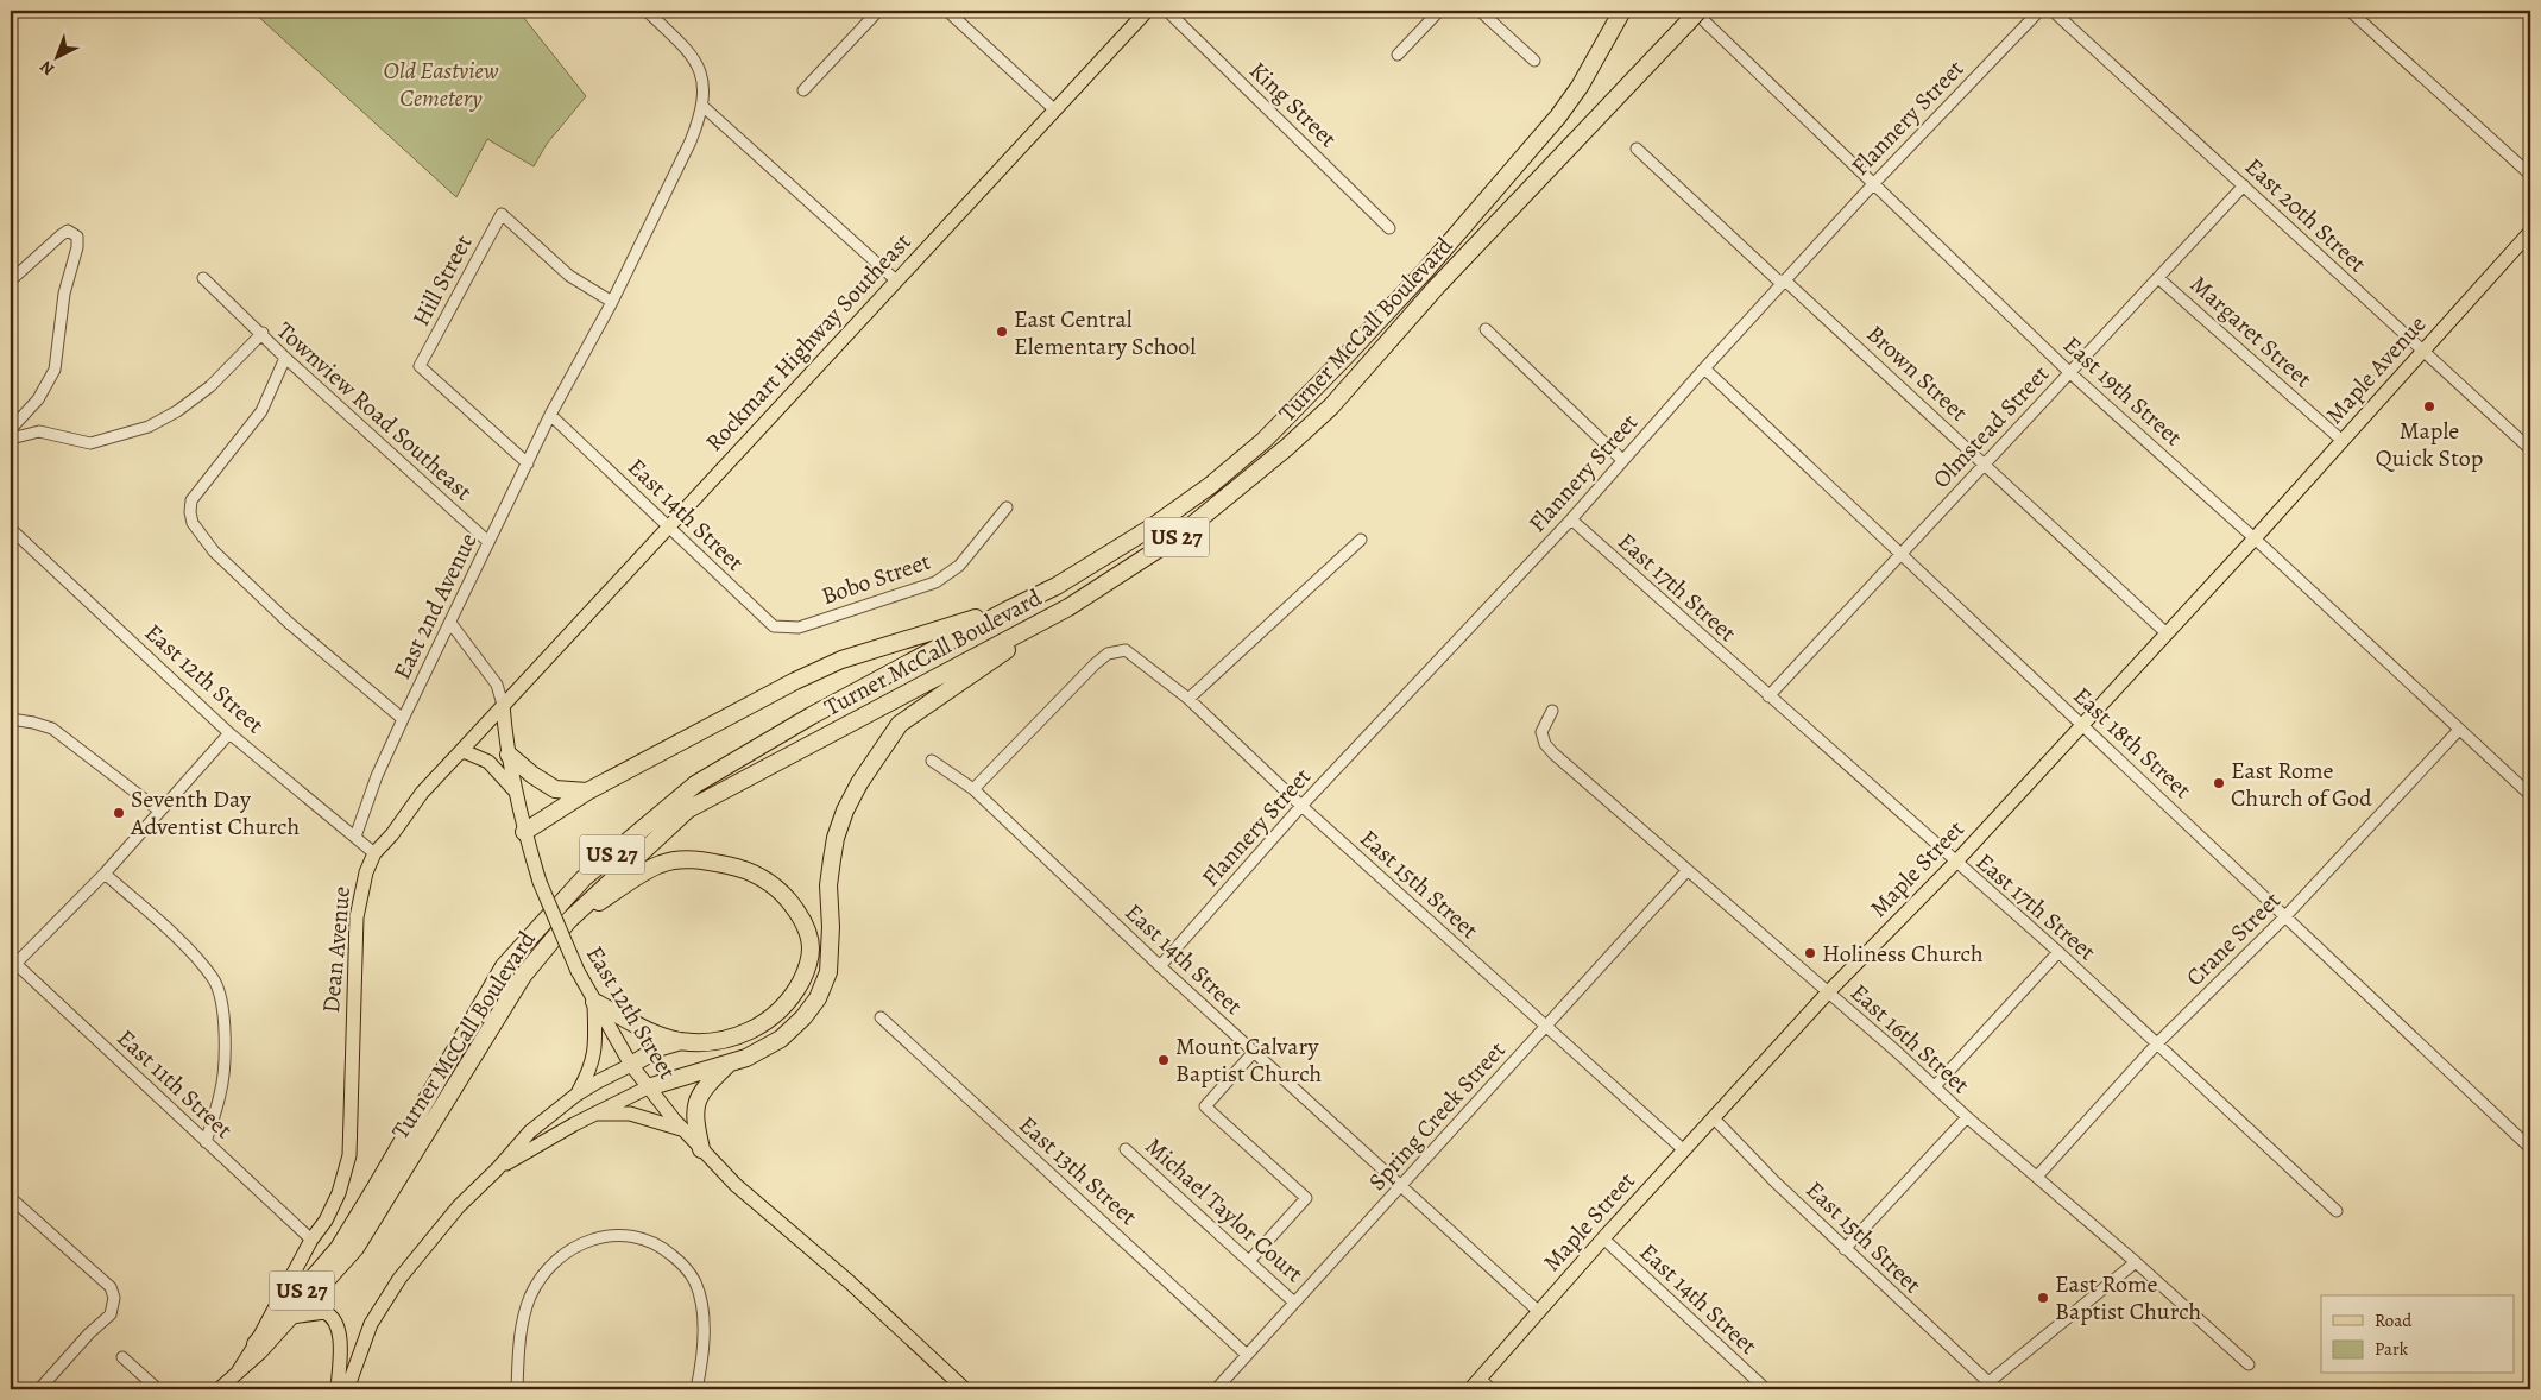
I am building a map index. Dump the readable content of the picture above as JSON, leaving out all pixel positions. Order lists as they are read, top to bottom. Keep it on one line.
{"streets":{"highway":["Turner McCall Boulevard","US 27"],"main road":["Rockmart Highway Southeast","Maple Avenue","East 12th Street","Maple Street","Dean Avenue"],"street":["King Street","Flannery Street","East 20th Street","Hill Street","Margaret Street","Brown Street","East 19th Street","Townview Road Southeast","Olmstead Street","East 14th Street","Bobo Street","East 17th Street","East 2nd Avenue","East 18th Street","East 15th Street","Crane Street","East 16th Street","East 11th Street","Spring Creek Street","East 13th Street","Michael Taylor Court"]},"crossings":[["Flannery Street","Brown Street"],["Flannery Street","East 19th Street"],["Flannery Street","East 14th Street"],["Flannery Street","East 17th Street"],["Flannery Street","East 18th Street"],["Flannery Street","East 15th Street"],["East 20th Street","Maple Avenue"],["East 20th Street","Olmstead Street"],["Hill Street","East 2nd Avenue"],["Turner McCall Boulevard","East 19th Street"],["Turner McCall Boulevard","Dean Avenue"],["Margaret Street","Maple Avenue"],["Margaret Street","Olmstead Street"],["Rockmart Highway Southeast","East 14th Street"],["Rockmart Highway Southeast","East 12th Street"],["Rockmart Highway Southeast","Dean Avenue"],["Maple Avenue","East 19th Street"],["Maple Avenue","Maple Street"],["Brown Street","Olmstead Street"],["Brown Street","Maple Street"],["East 19th Street","Olmstead Street"],["East 19th Street","Maple Street"],["East 19th Street","Crane Street"],["Townview Road Southeast","East 2nd Avenue"],["Olmstead Street","East 17th Street"],["Olmstead Street","East 18th Street"],["East 14th Street","Bobo Street"],["East 14th Street","East 2nd Avenue"],["East 14th Street","Maple Street"],["East 14th Street","East 15th Street"],["East 14th Street","Spring Creek Street"],["East 17th Street","Maple Street"],["East 17th Street","Crane Street"],["East 2nd Avenue","East 12th Street"],["East 12th Street","Dean Avenue"],["East 18th Street","Maple Street"],["East 18th Street","Crane Street"],["Maple Street","East 15th Street"],["Maple Street","East 16th Street"],["East 15th Street","Spring Creek Street"],["Crane Street","East 16th Street"],["Dean Avenue","East 11th Street"],["East 16th Street","Spring Creek Street"],["Spring Creek Street","East 13th Street"],["Spring Creek Street","Michael Taylor Court"]],"parks":["Old Eastview Cemetery"],"places":["East Central Elementary School","Maple Quick Stop","East Rome Church of God","Seventh Day Adventist Church","Holiness Church","Mount Calvary Baptist Church","East Rome Baptist Church"],"legend":["Road","Park"],"north":"bottom left"}
